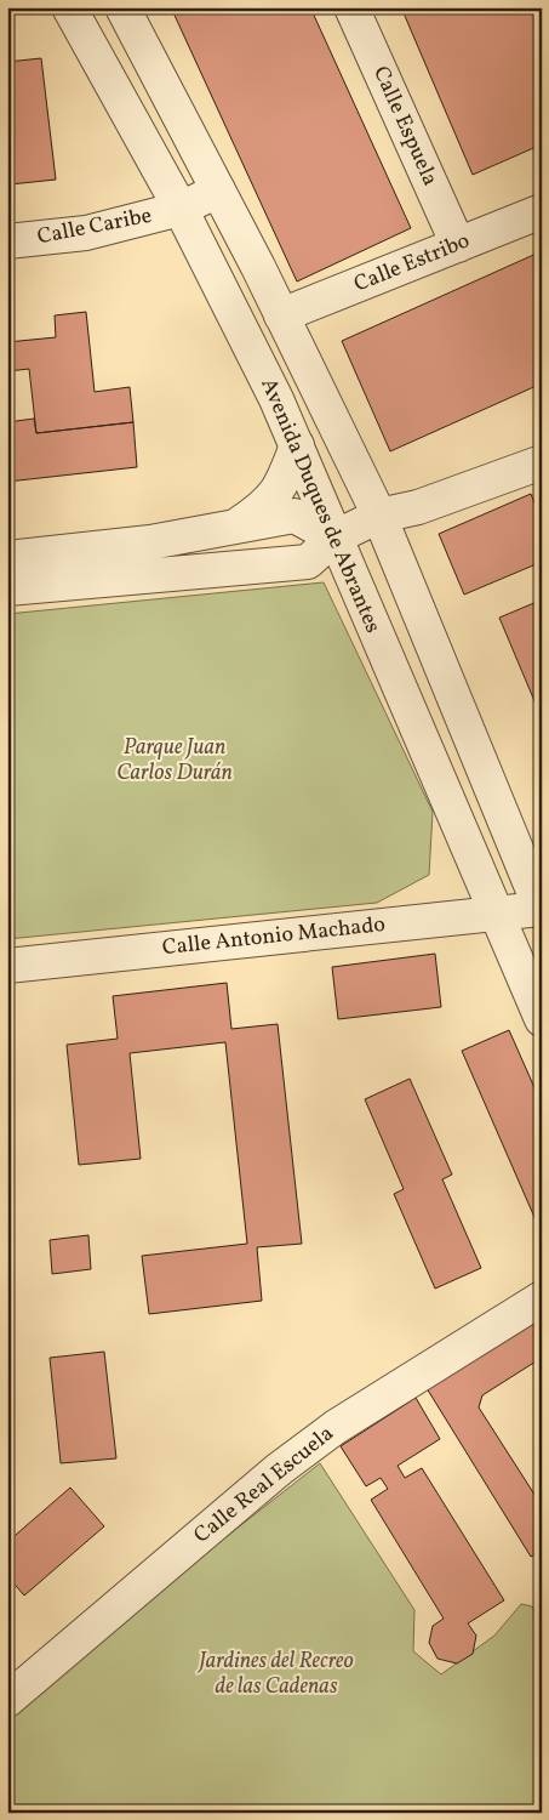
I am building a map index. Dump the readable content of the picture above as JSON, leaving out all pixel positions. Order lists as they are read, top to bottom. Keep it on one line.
{"streets":{"street":["Calle Espuela","Calle Caribe","Calle Estribo","Avenida Duques de Abrantes","Calle Antonio Machado","Calle Real Escuela"]},"crossings":[["Calle Espuela","Calle Estribo"],["Calle Caribe","Avenida Duques de Abrantes"],["Calle Estribo","Avenida Duques de Abrantes"],["Avenida Duques de Abrantes","Calle Antonio Machado"]],"parks":["Parque Juan Carlos Durán","Jardines del Recreo de las Cadenas"]}
